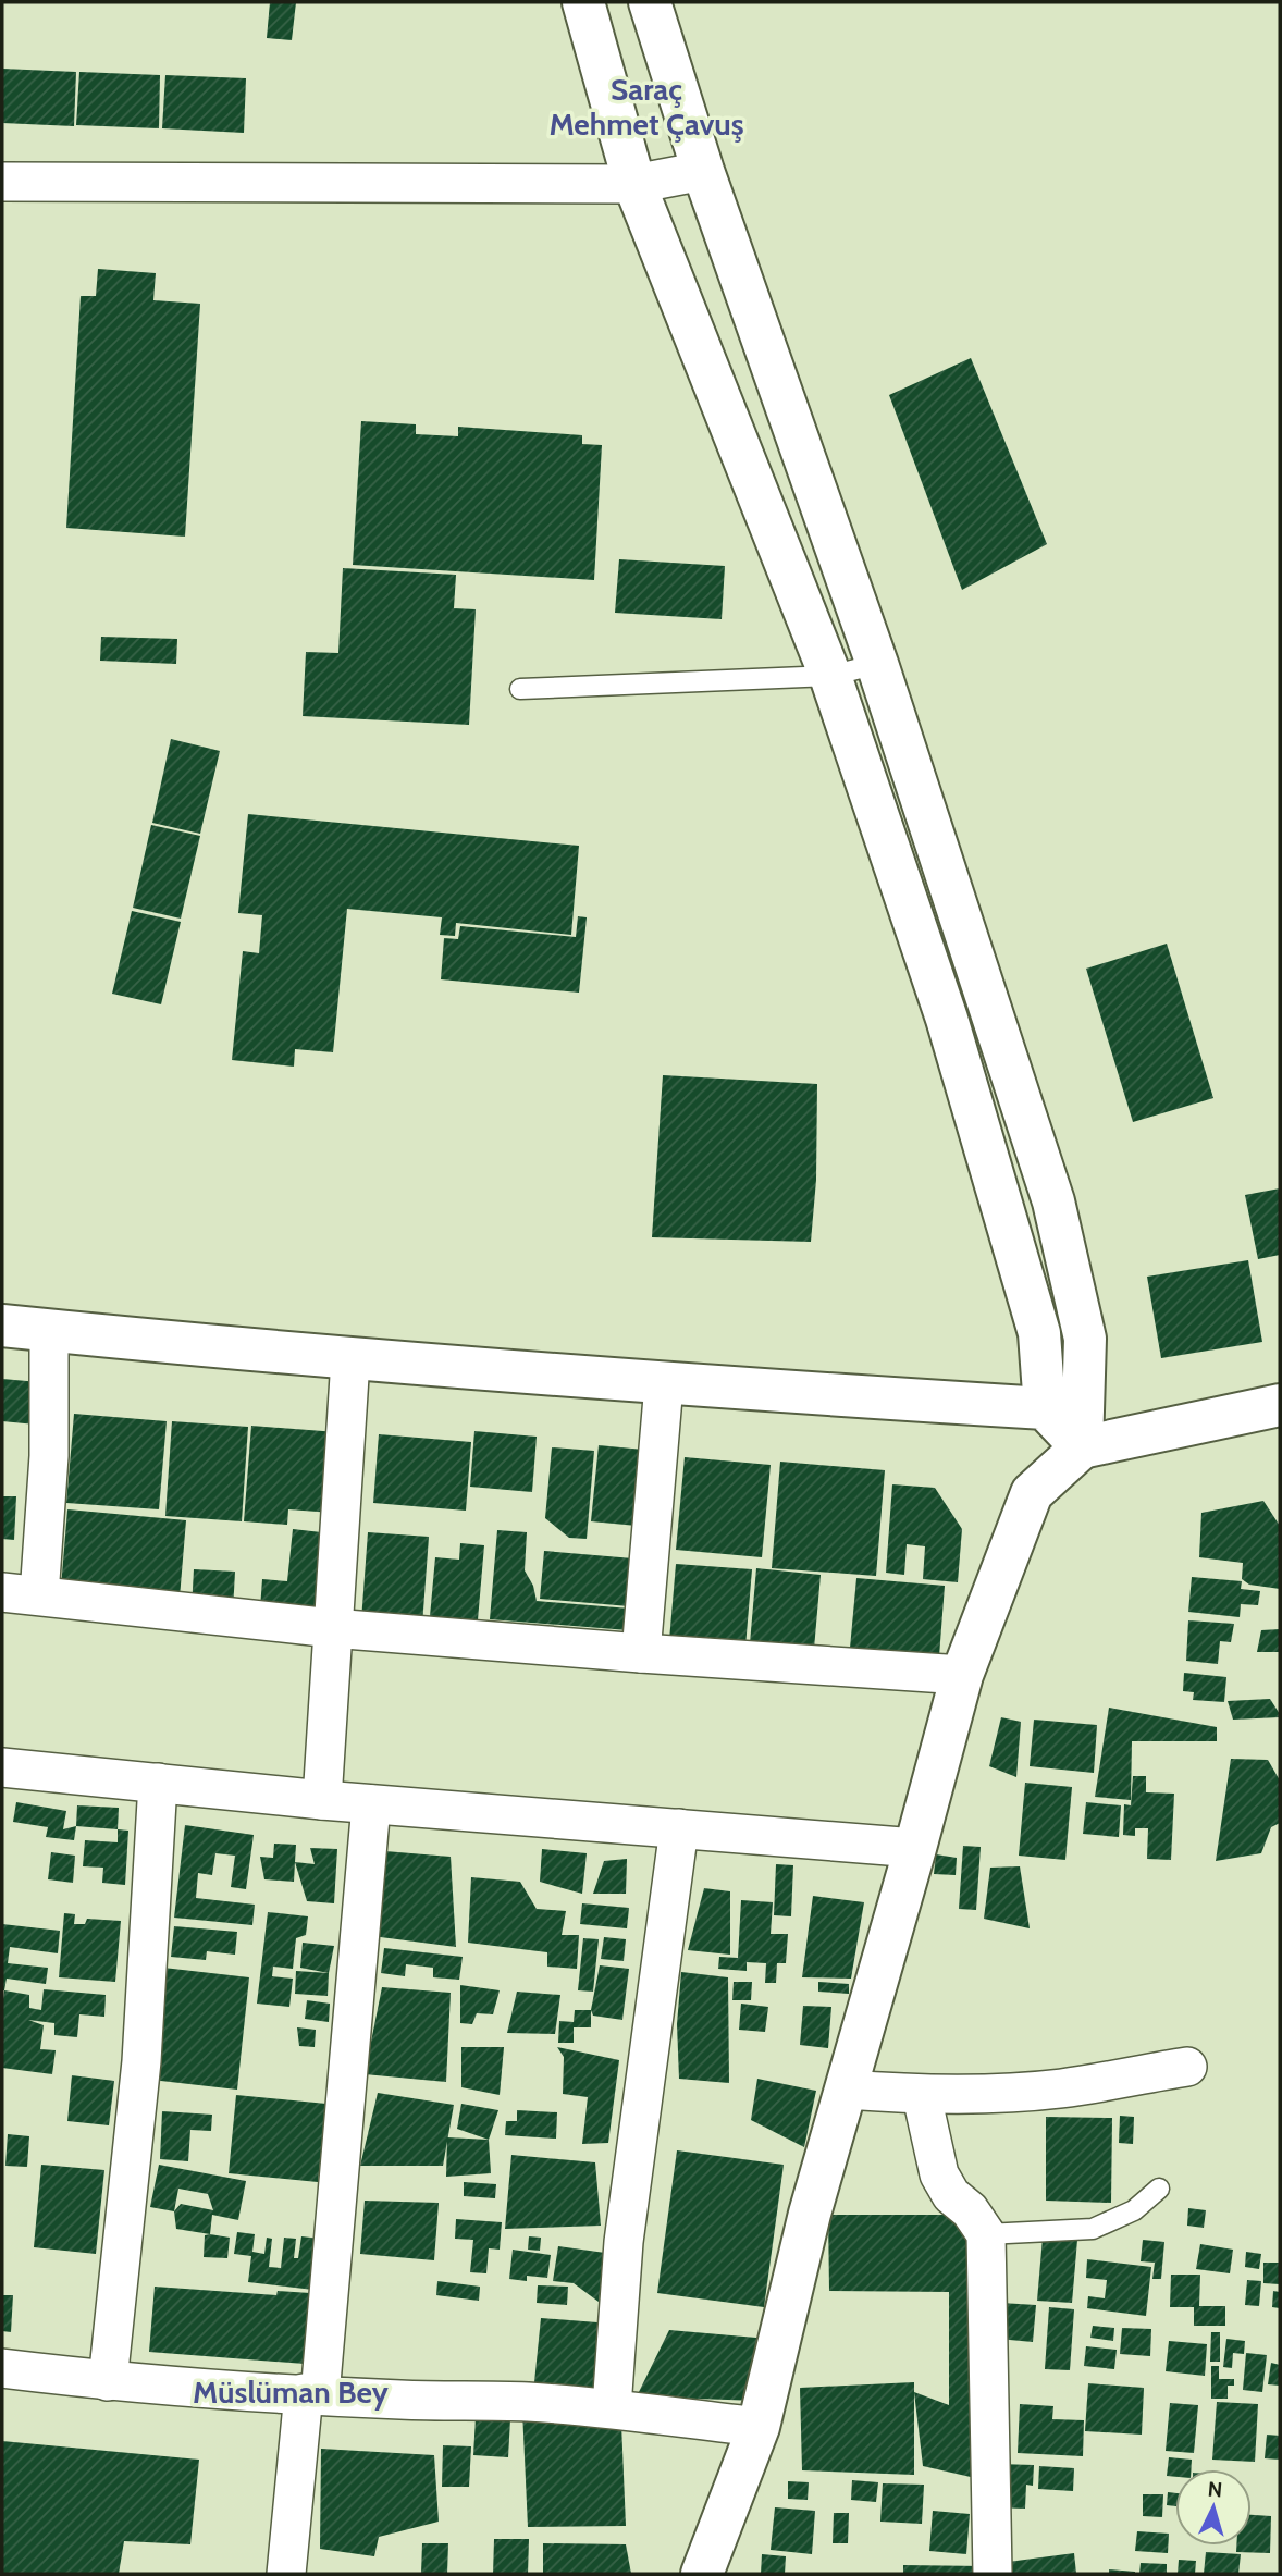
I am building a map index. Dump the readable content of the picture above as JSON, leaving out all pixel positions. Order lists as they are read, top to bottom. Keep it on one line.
{"districts":["Saraç Mehmet Çavuş","Müslüman Bey"],"north":"top"}
